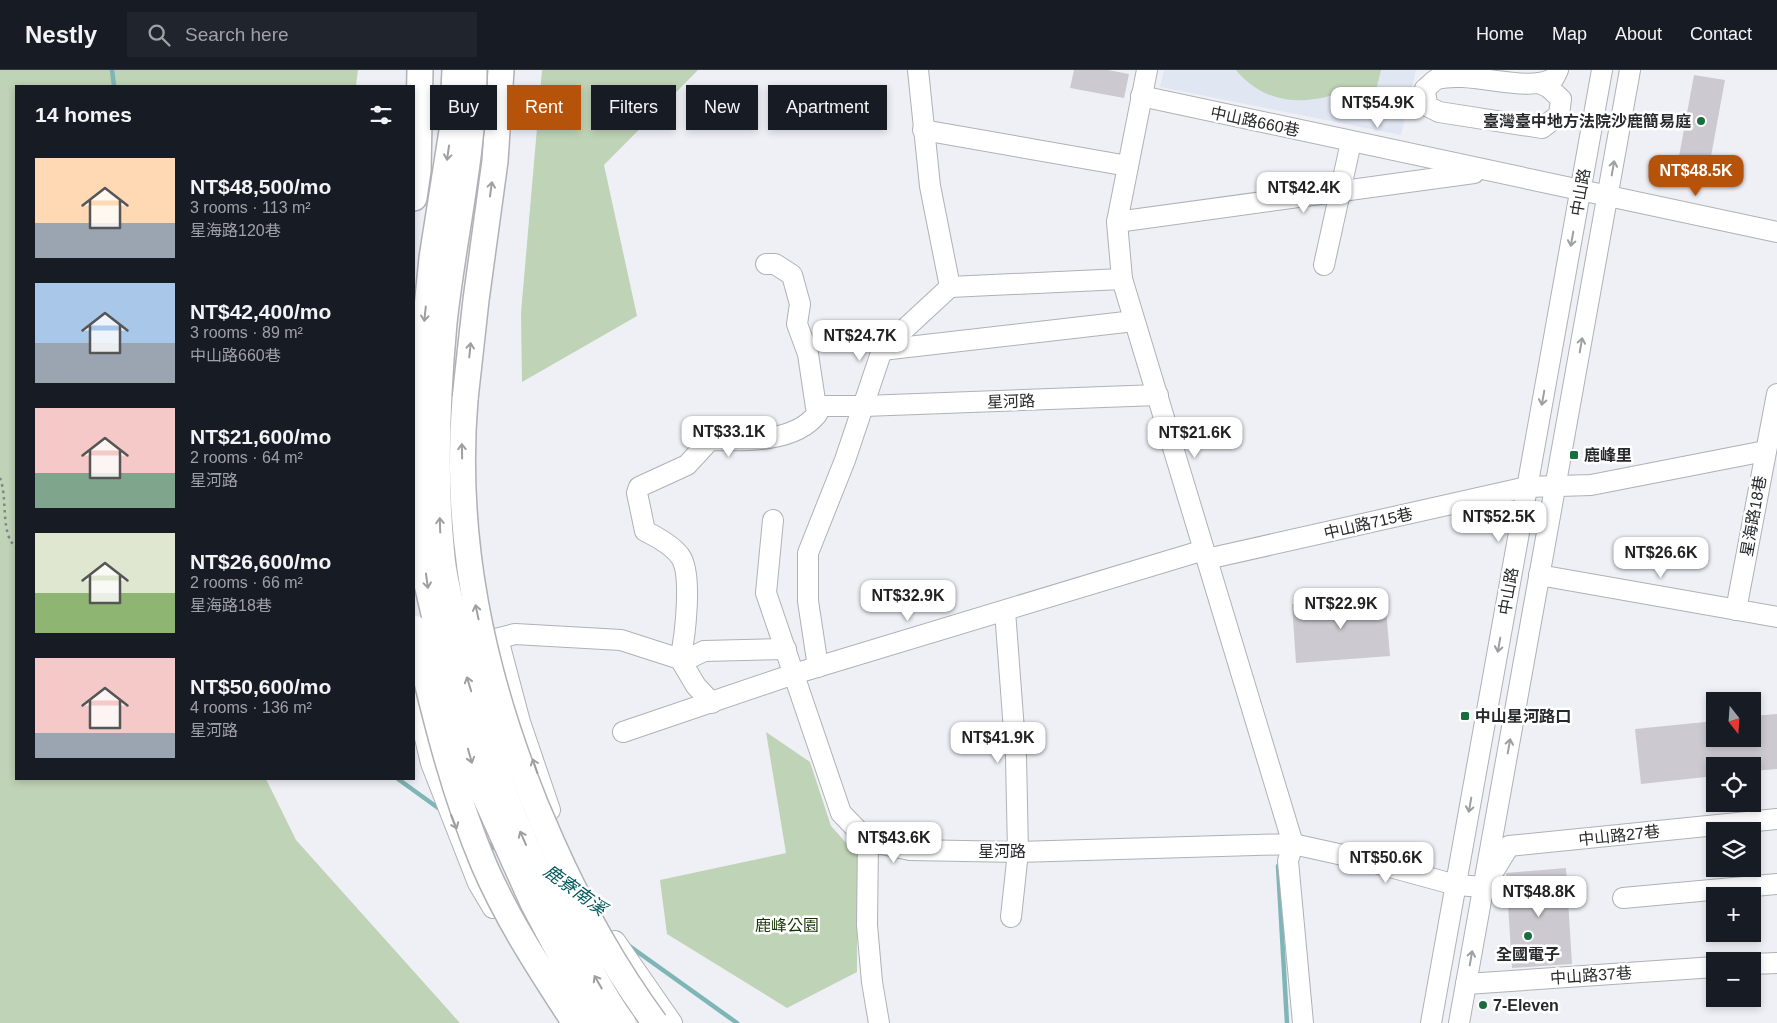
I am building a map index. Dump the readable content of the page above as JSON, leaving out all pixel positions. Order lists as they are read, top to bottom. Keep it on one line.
{"streets":{"street":["中山路660巷","中山路","星河路","星海路18巷","中山路715巷","中山路27巷","中山路37巷"]},"crossings":[["中山路660巷","中山路"],["中山路","星河路"],["中山路","中山路715巷"],["中山路","中山路27巷"],["中山路","中山路37巷"],["星河路","中山路27巷"],["星海路18巷","中山路715巷"]],"water":["鹿寮南溪"],"parks":["鹿峰公園"],"places":{"other":["臺灣臺中地方法院沙鹿簡易庭","全國電子","7-Eleven"],"transit":["鹿峰里","中山星河路口"]},"north":"bottom","page":{"header":"Nestly","search":"Search here","nav":["Home","Map","About","Contact"],"chip":["Buy","Rent","Filters","New","Apartment"],"heading":"14 homes","price":["NT$54.9K","NT$48.5K","NT$42.4K","NT$24.7K","NT$33.1K","NT$21.6K","NT$52.5K","NT$26.6K","NT$32.9K","NT$22.9K","NT$41.9K","NT$43.6K","NT$50.6K","NT$48.8K"],"list":[{"name":"NT$48,500/mo","note":"3 rooms · 113 m² · 星海路120巷"},{"name":"NT$42,400/mo","note":"3 rooms · 89 m² · 中山路660巷"},{"name":"NT$21,600/mo","note":"2 rooms · 64 m² · 星河路"},{"name":"NT$26,600/mo","note":"2 rooms · 66 m² · 星海路18巷"},{"name":"NT$50,600/mo","note":"4 rooms · 136 m² · 星河路"}],"map_buttons":["+","−"]}}
